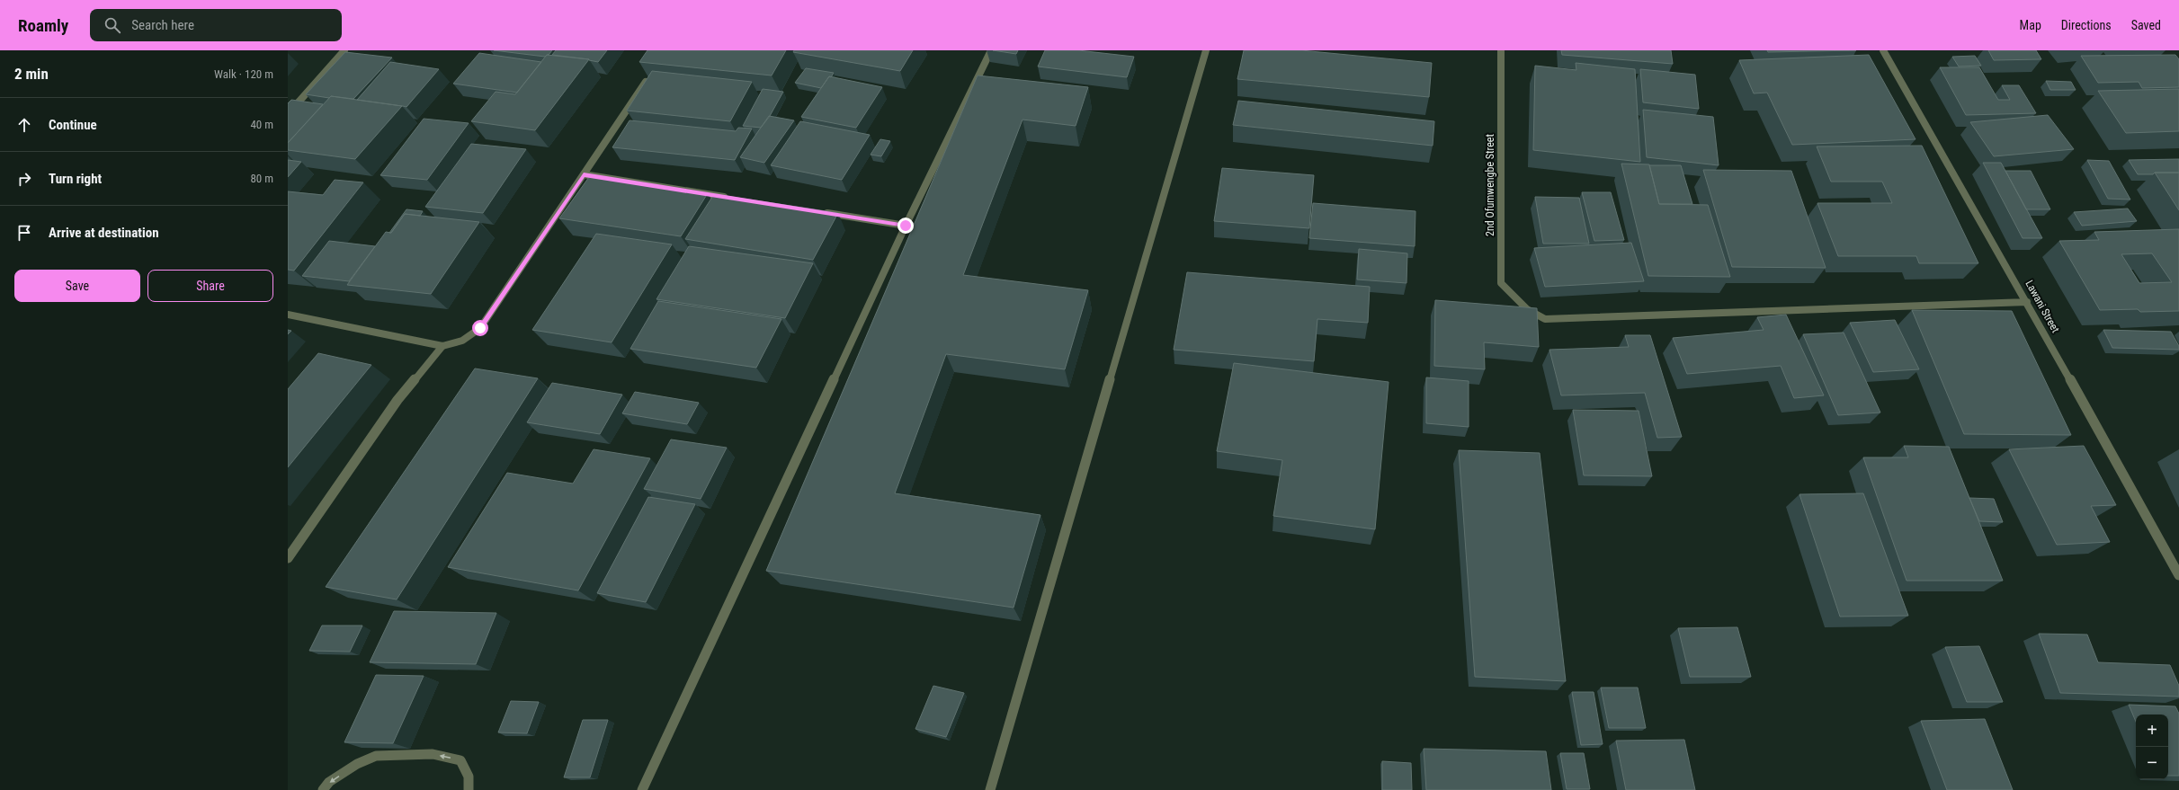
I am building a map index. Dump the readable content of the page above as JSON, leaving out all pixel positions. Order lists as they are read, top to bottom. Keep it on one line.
{"streets":{"street":["2nd Ofumwengbe Street","Lawani Street"]},"crossings":[["2nd Ofumwengbe Street","Lawani Street"]],"page":{"header":"Roamly","search":"Search here","nav":["Map","Directions","Saved"],"heading":["2 min","Walk · 120 m"],"list":[["Continue","40 m"],["Turn right","80 m"],"Arrive at destination"],"buttons":["Save","Share"],"map_buttons":["+","−"]}}
